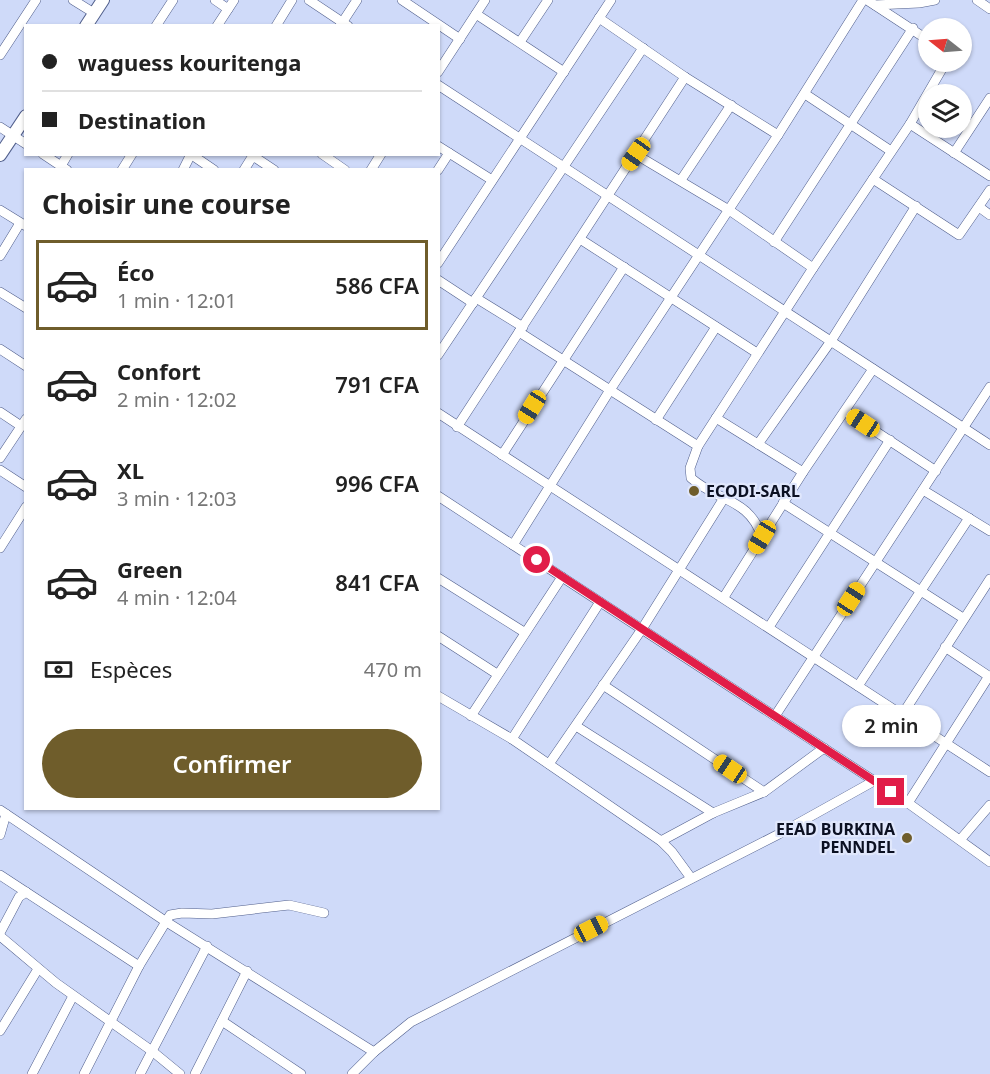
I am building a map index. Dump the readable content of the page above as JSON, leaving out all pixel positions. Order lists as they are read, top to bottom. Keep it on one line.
{"places":["ECODI-SARL","EEAD BURKINA PENNDEL"],"north":"left","page":{"banner":["waguess kouritenga","Destination"],"heading":"Choisir une course","list":[{"name":"Éco","note":"1 min · 12:01","value":"586 CFA"},{"name":"Confort","note":"2 min · 12:02","value":"791 CFA"},{"name":"XL","note":"3 min · 12:03","value":"996 CFA"},{"name":"Green","note":"4 min · 12:04","value":"841 CFA"}],"pay":["Espèces","470 m"],"bubble":"2 min","buttons":"Confirmer"}}
